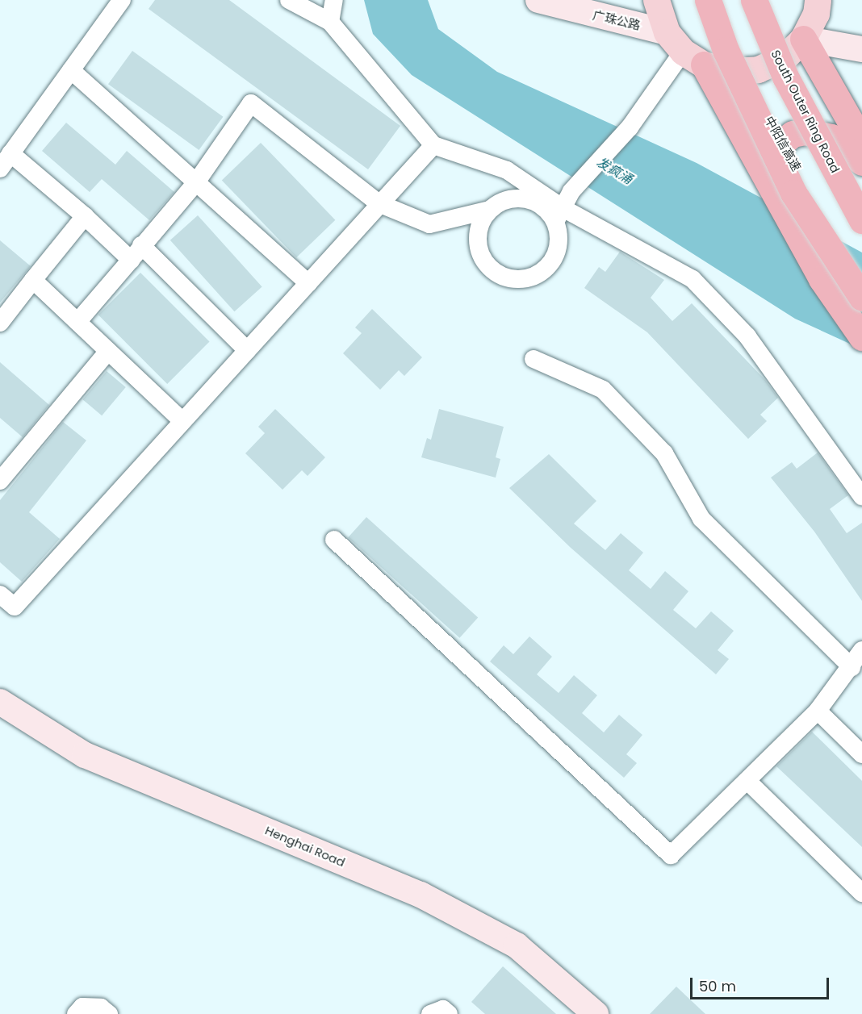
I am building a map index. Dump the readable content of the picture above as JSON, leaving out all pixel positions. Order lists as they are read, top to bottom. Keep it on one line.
{"streets":{"highway":["South Outer Ring Road","中阳信高速"],"street":["广珠公路","Henghai Road"]},"water":["发疯涌"],"scale_bar":"50 m"}
